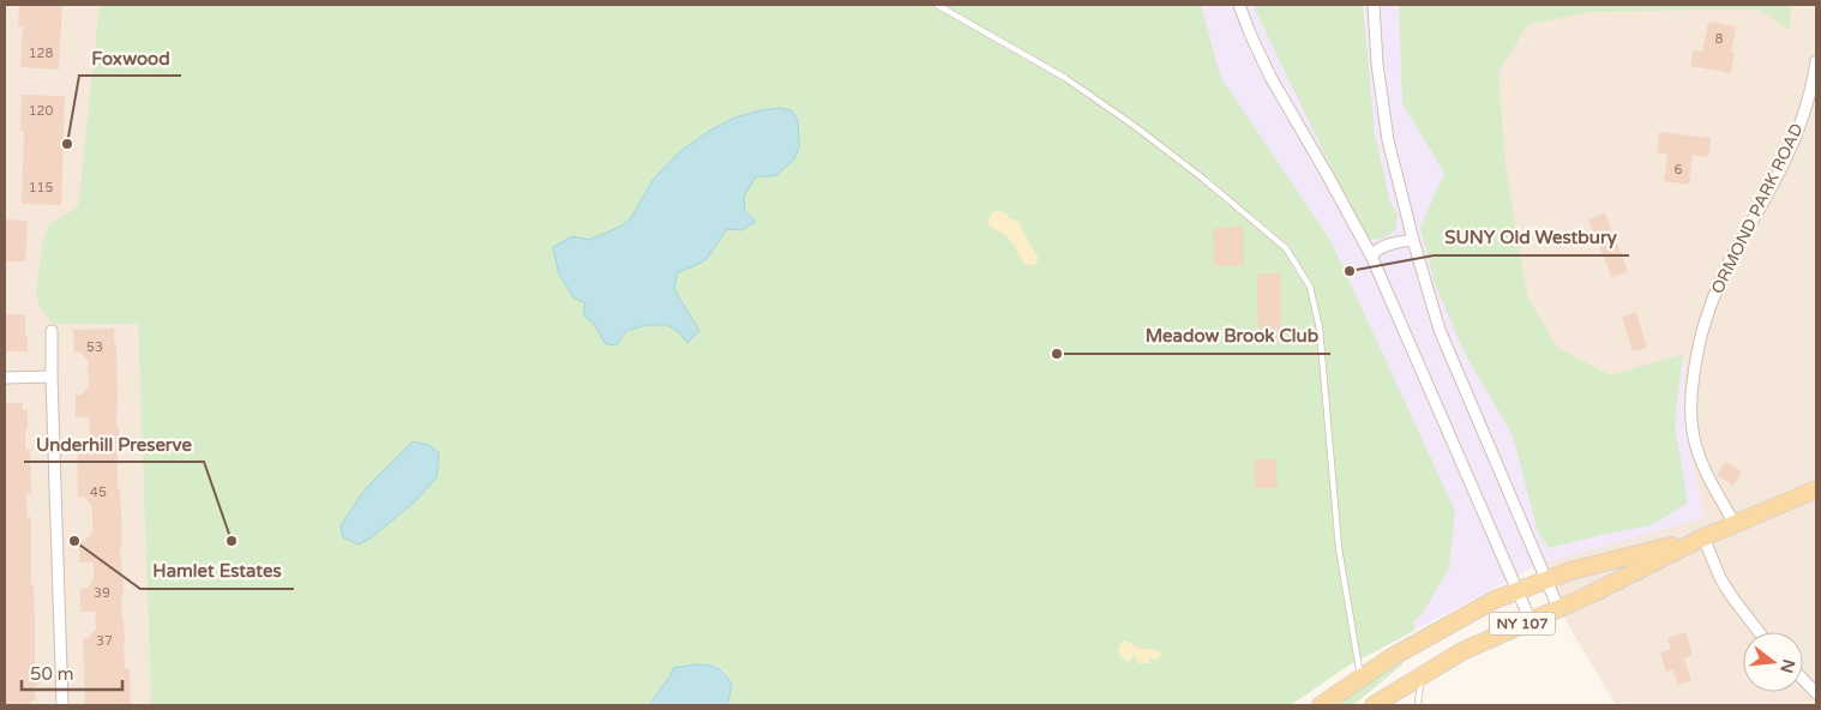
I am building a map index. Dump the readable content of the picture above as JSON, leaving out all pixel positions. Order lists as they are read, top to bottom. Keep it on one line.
{"streets":{"main road":["NY 107"],"street":["ORMOND PARK ROAD"]},"crossings":[["ORMOND PARK ROAD","NY 107"]],"places":["Foxwood","SUNY Old Westbury","Meadow Brook Club","Hamlet Estates","Underhill Preserve"],"house_numbers":["8","128","120","6","115","53","45","39","37"],"scale_bar":"50 m","north":"right"}
